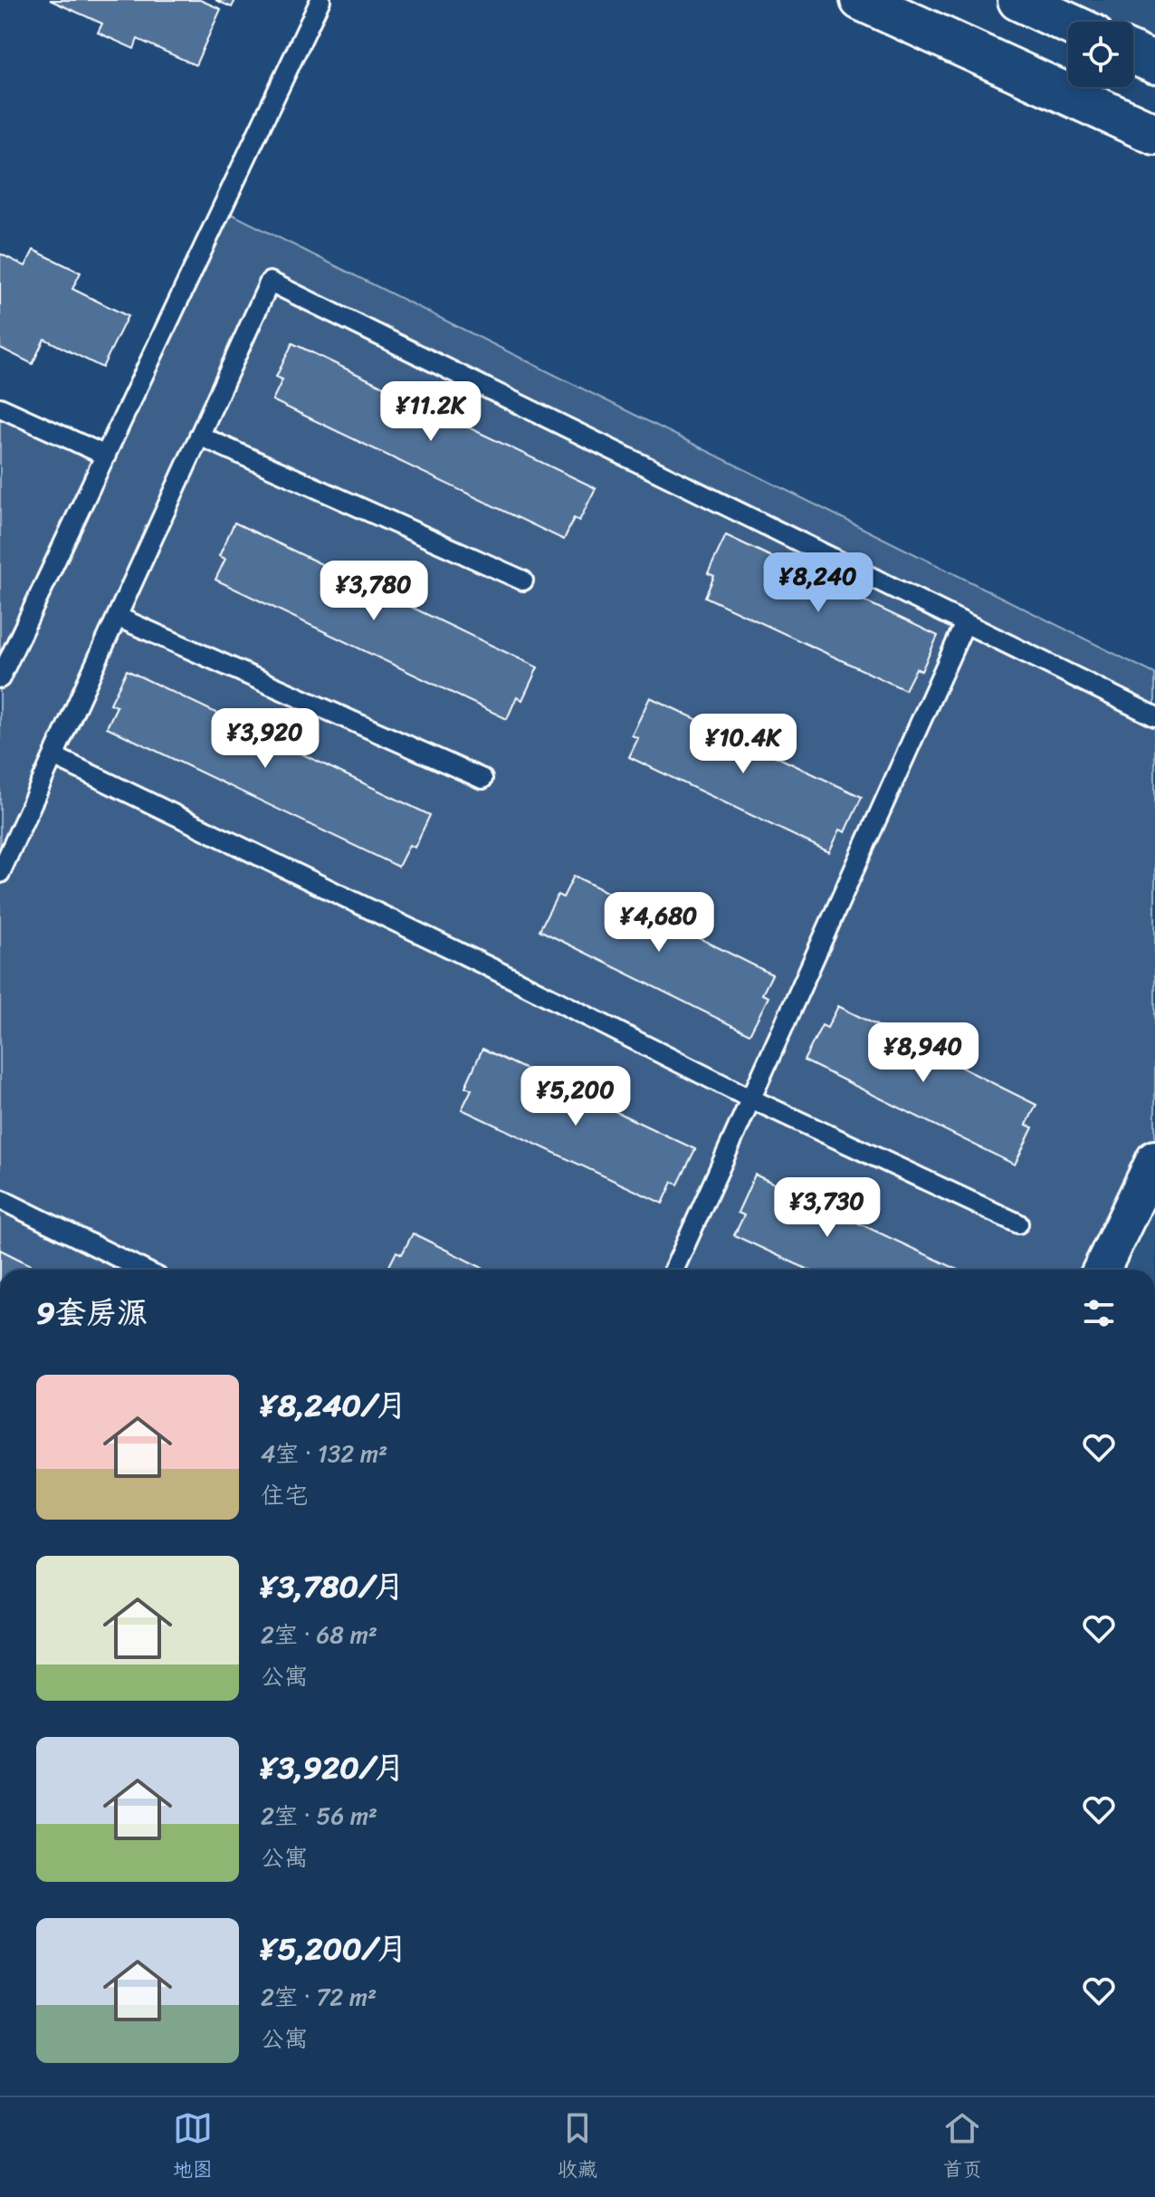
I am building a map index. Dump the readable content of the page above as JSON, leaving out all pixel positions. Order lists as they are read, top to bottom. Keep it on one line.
{"page":{"price":["¥11.2K","¥8,240","¥3,780","¥3,920","¥10.4K","¥4,680","¥8,940","¥5,200","¥3,730"],"heading":"9套房源","list":[{"name":"¥8,240/月","note":"4室 · 132 m² · 住宅"},{"name":"¥3,780/月","note":"2室 · 68 m² · 公寓"},{"name":"¥3,920/月","note":"2室 · 56 m² · 公寓"},{"name":"¥5,200/月","note":"2室 · 72 m² · 公寓"}],"tabs":["地图","收藏","首页"]}}
